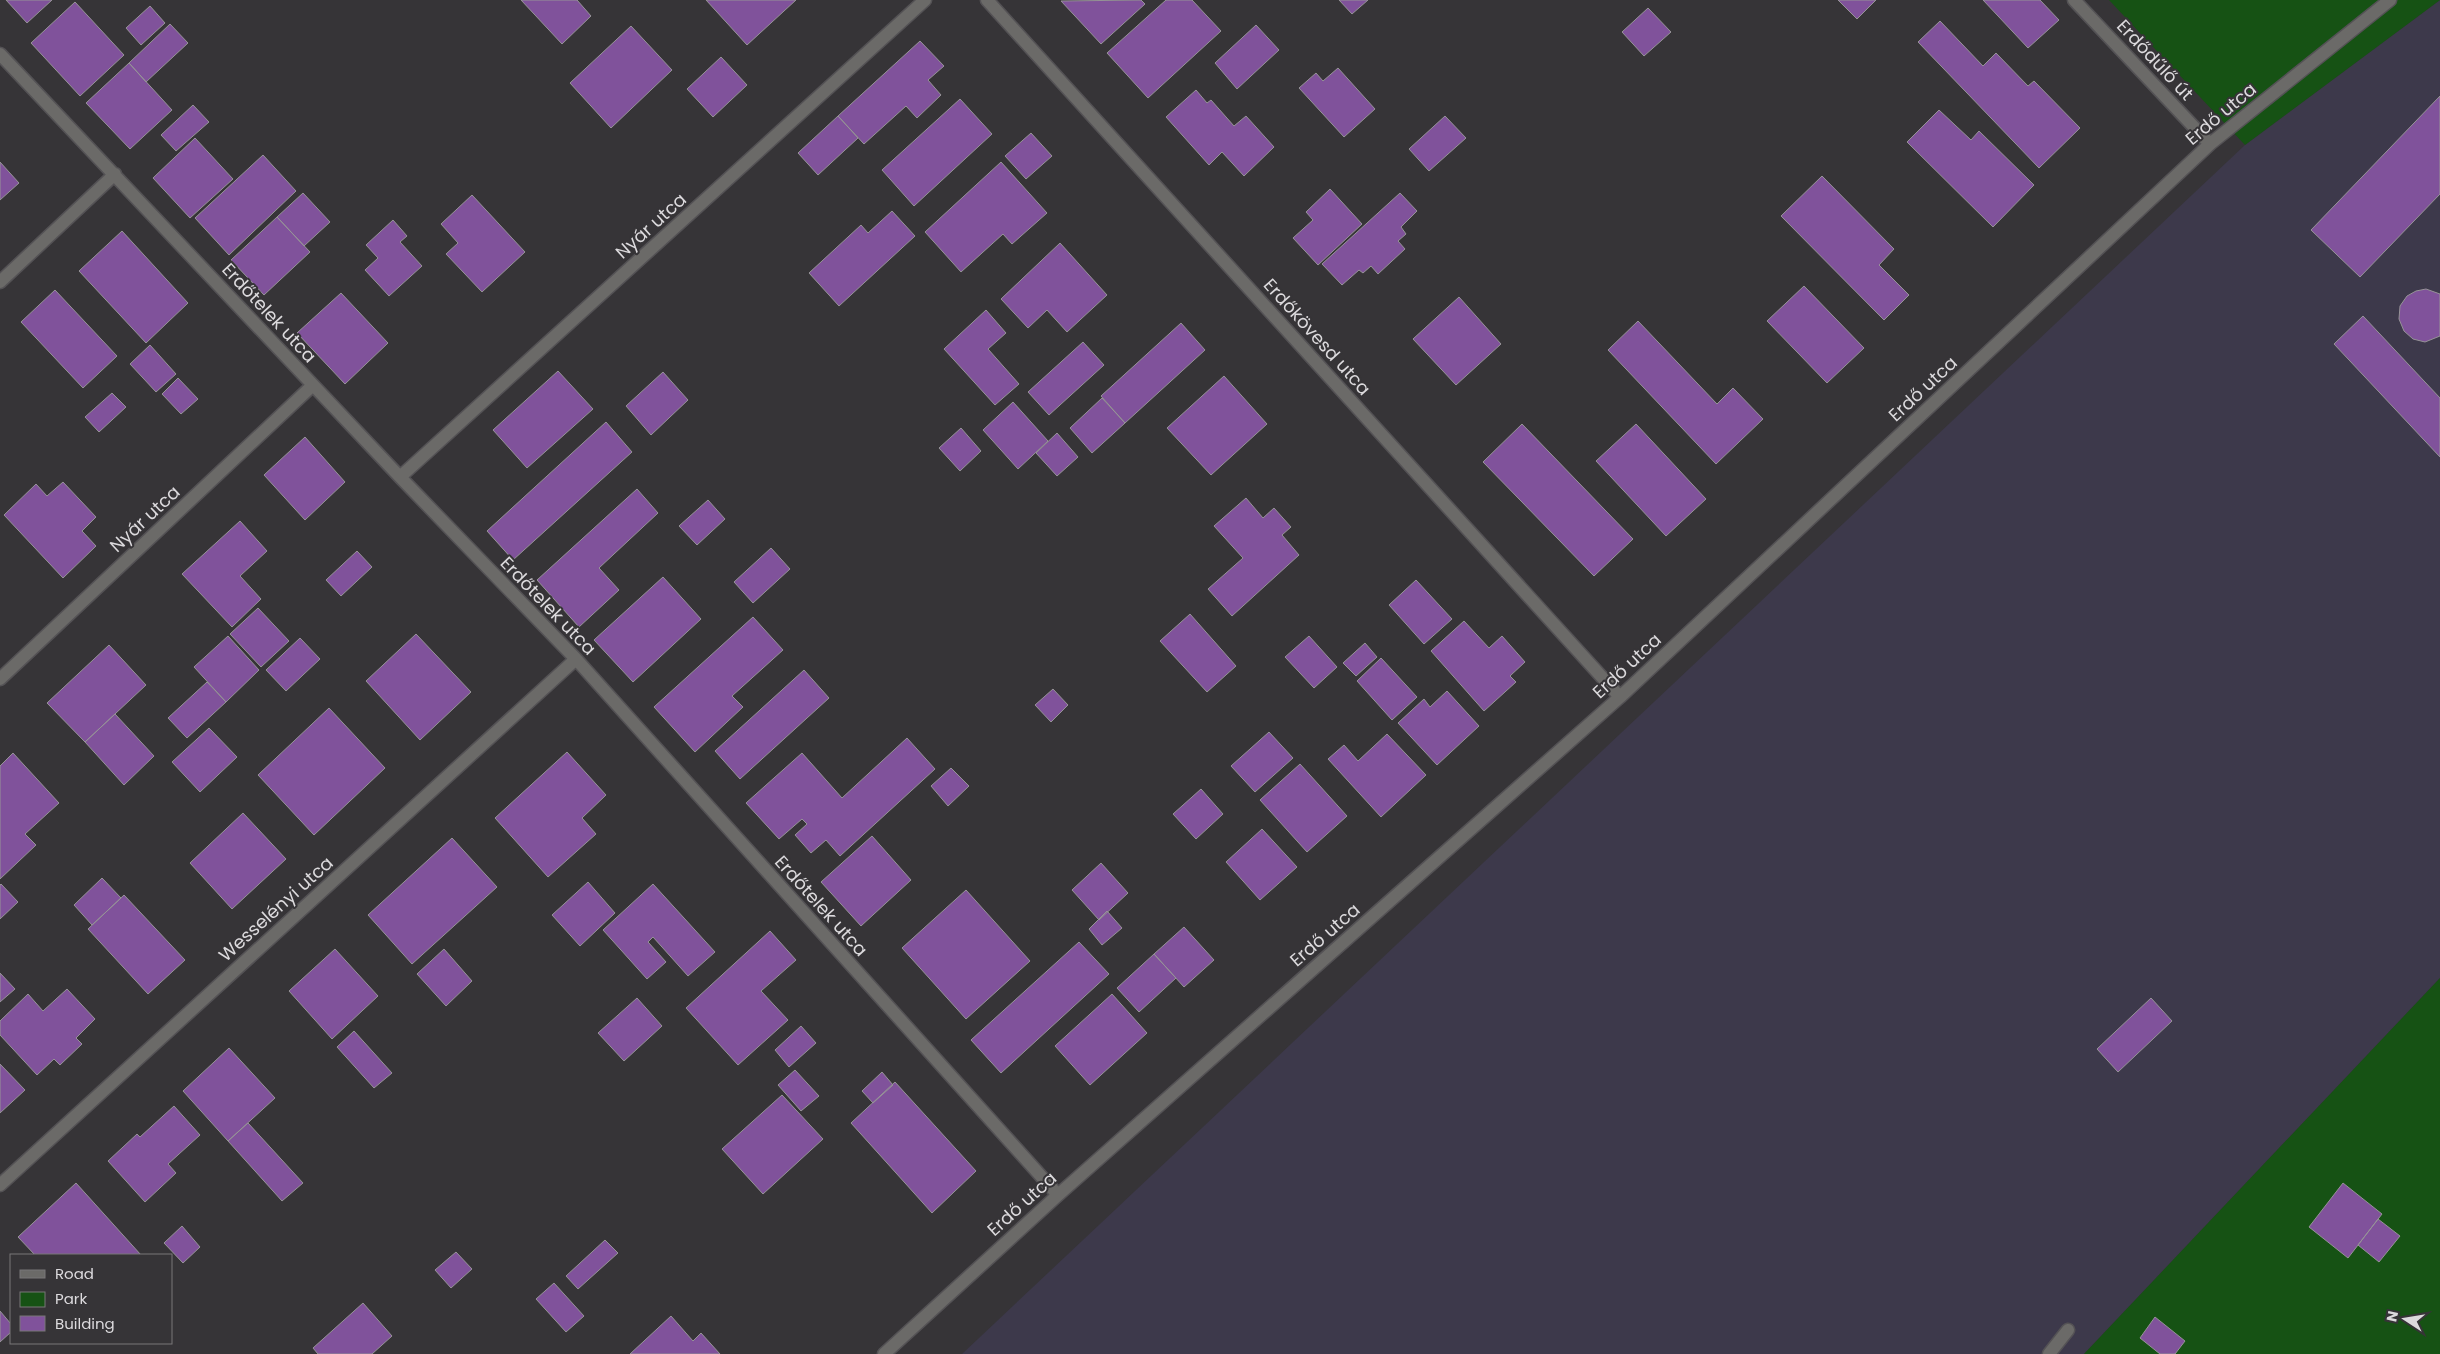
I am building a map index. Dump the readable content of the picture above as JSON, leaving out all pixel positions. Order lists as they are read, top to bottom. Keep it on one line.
{"streets":{"street":["Erdődűlő út","Erdő utca","Nyár utca","Erdőtelek utca","Erdőkövesd utca","Wesselényi utca"]},"crossings":[["Erdődűlő út","Erdő utca"],["Erdő utca","Erdőtelek utca"],["Erdő utca","Erdőkövesd utca"],["Nyár utca","Erdőtelek utca"],["Erdőtelek utca","Wesselényi utca"]],"legend":["Road","Park","Building"],"north":"left"}
